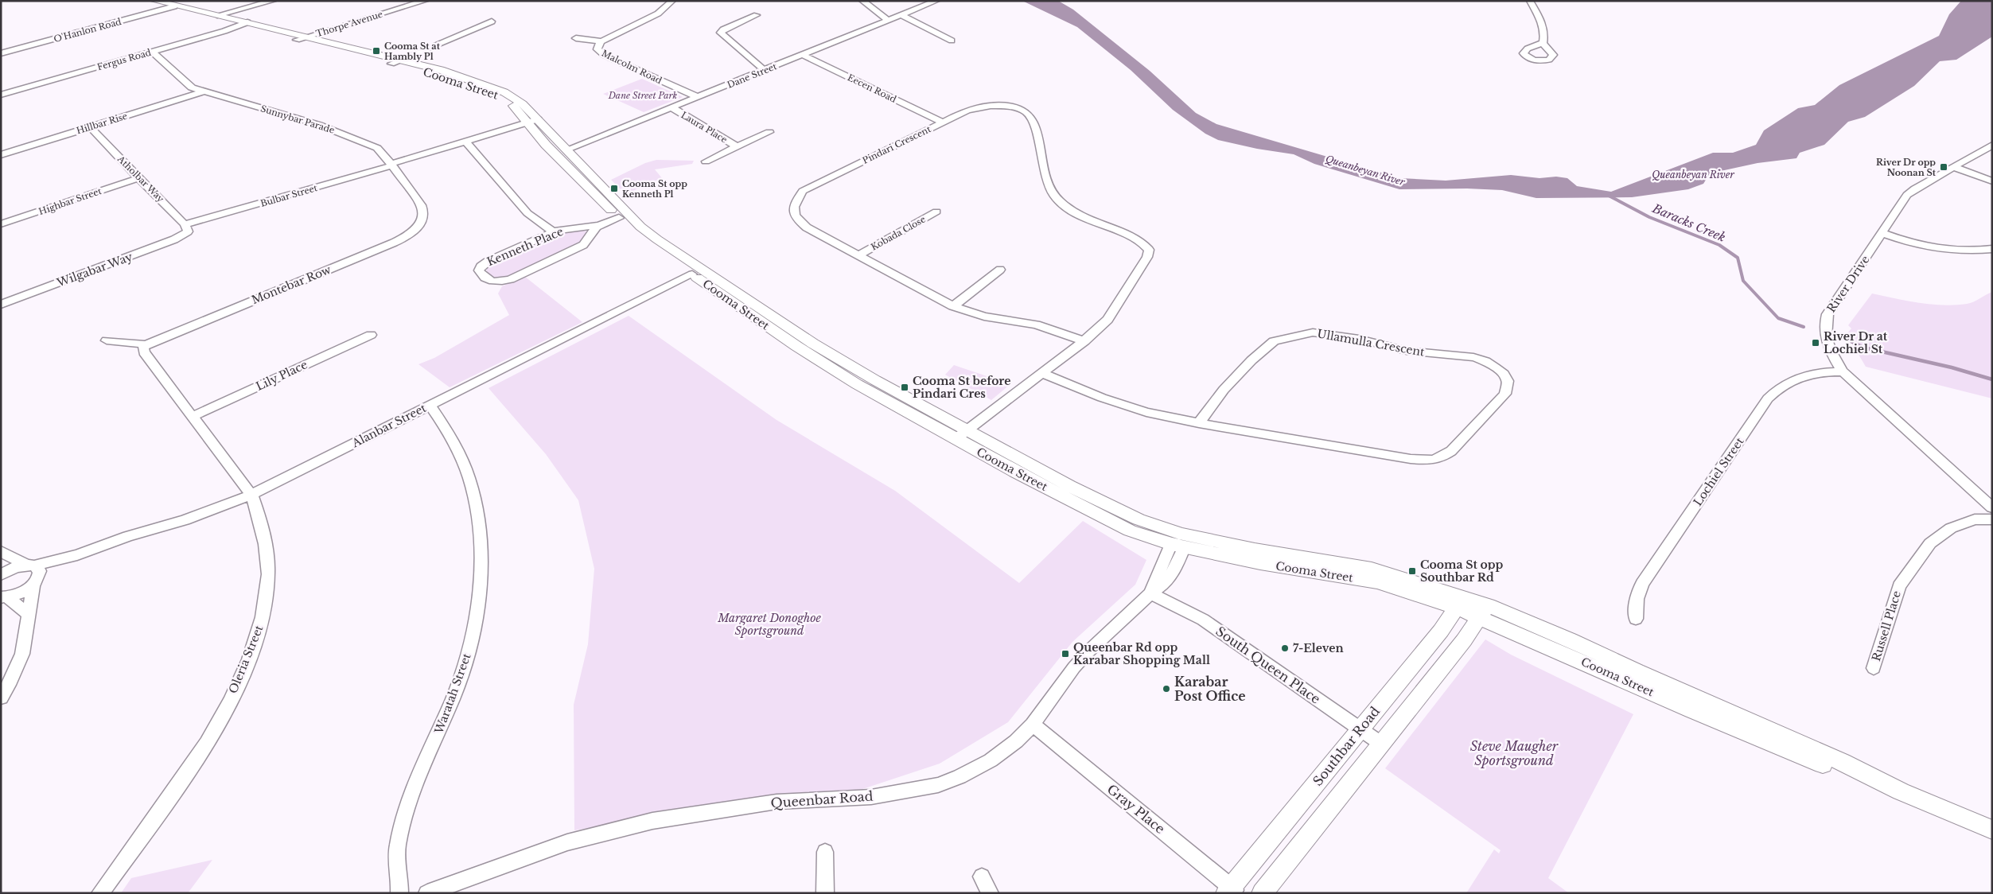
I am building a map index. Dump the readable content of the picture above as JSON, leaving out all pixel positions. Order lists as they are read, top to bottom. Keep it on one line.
{"streets":{"main road":["Cooma Street","Southbar Road"],"street":["Thorpe Avenue","O'Hanlon Road","Fergus Road","Malcolm Road","Dane Street","Eecen Road","Sunnybar Parade","Hillbar Rise","Laura Place","Pindari Crescent","Atholbar Way","Bulbar Street","Highbar Street","Kobada Close","Kenneth Place","Wilgabar Way","River Drive","Montebar Row","Ullamulla Crescent","Lily Place","Alanbar Street","Lochiel Street","Russell Place","Oleria Street","South Queen Place","Waratah Street","Queenbar Road","Gray Place"]},"crossings":[["Thorpe Avenue","Cooma Street"],["O'Hanlon Road","Cooma Street"],["Fergus Road","Cooma Street"],["Fergus Road","Sunnybar Parade"],["Malcolm Road","Dane Street"],["Dane Street","Cooma Street"],["Dane Street","Eecen Road"],["Dane Street","Laura Place"],["Cooma Street","Pindari Crescent"],["Cooma Street","Bulbar Street"],["Cooma Street","Kenneth Place"],["Cooma Street","Alanbar Street"],["Cooma Street","Southbar Road"],["Cooma Street","Queenbar Road"],["Eecen Road","Pindari Crescent"],["Sunnybar Parade","Hillbar Rise"],["Sunnybar Parade","Bulbar Street"],["Sunnybar Parade","Montebar Row"],["Hillbar Rise","Atholbar Way"],["Pindari Crescent","Kobada Close"],["Pindari Crescent","Ullamulla Crescent"],["Atholbar Way","Bulbar Street"],["Atholbar Way","Highbar Street"],["Atholbar Way","Wilgabar Way"],["Bulbar Street","Wilgabar Way"],["River Drive","Lochiel Street"],["Montebar Row","Oleria Street"],["Lily Place","Oleria Street"],["Alanbar Street","Oleria Street"],["Alanbar Street","Waratah Street"],["South Queen Place","Southbar Road"],["South Queen Place","Queenbar Road"],["Southbar Road","Gray Place"],["Queenbar Road","Gray Place"]],"water":["Queanbeyan River","Baracks Creek"],"parks":["Dane Street Park","Margaret Donoghoe Sportsground","Steve Maugher Sportsground"],"places":{"transit":["Cooma St at Hambly Pl","River Dr opp Noonan St","Cooma St opp Kenneth Pl","River Dr at Lochiel St","Cooma St before Pindari Cres","Cooma St opp Southbar Rd","Queenbar Rd opp Karabar Shopping Mall"],"other":["7-Eleven","Karabar Post Office"]}}
